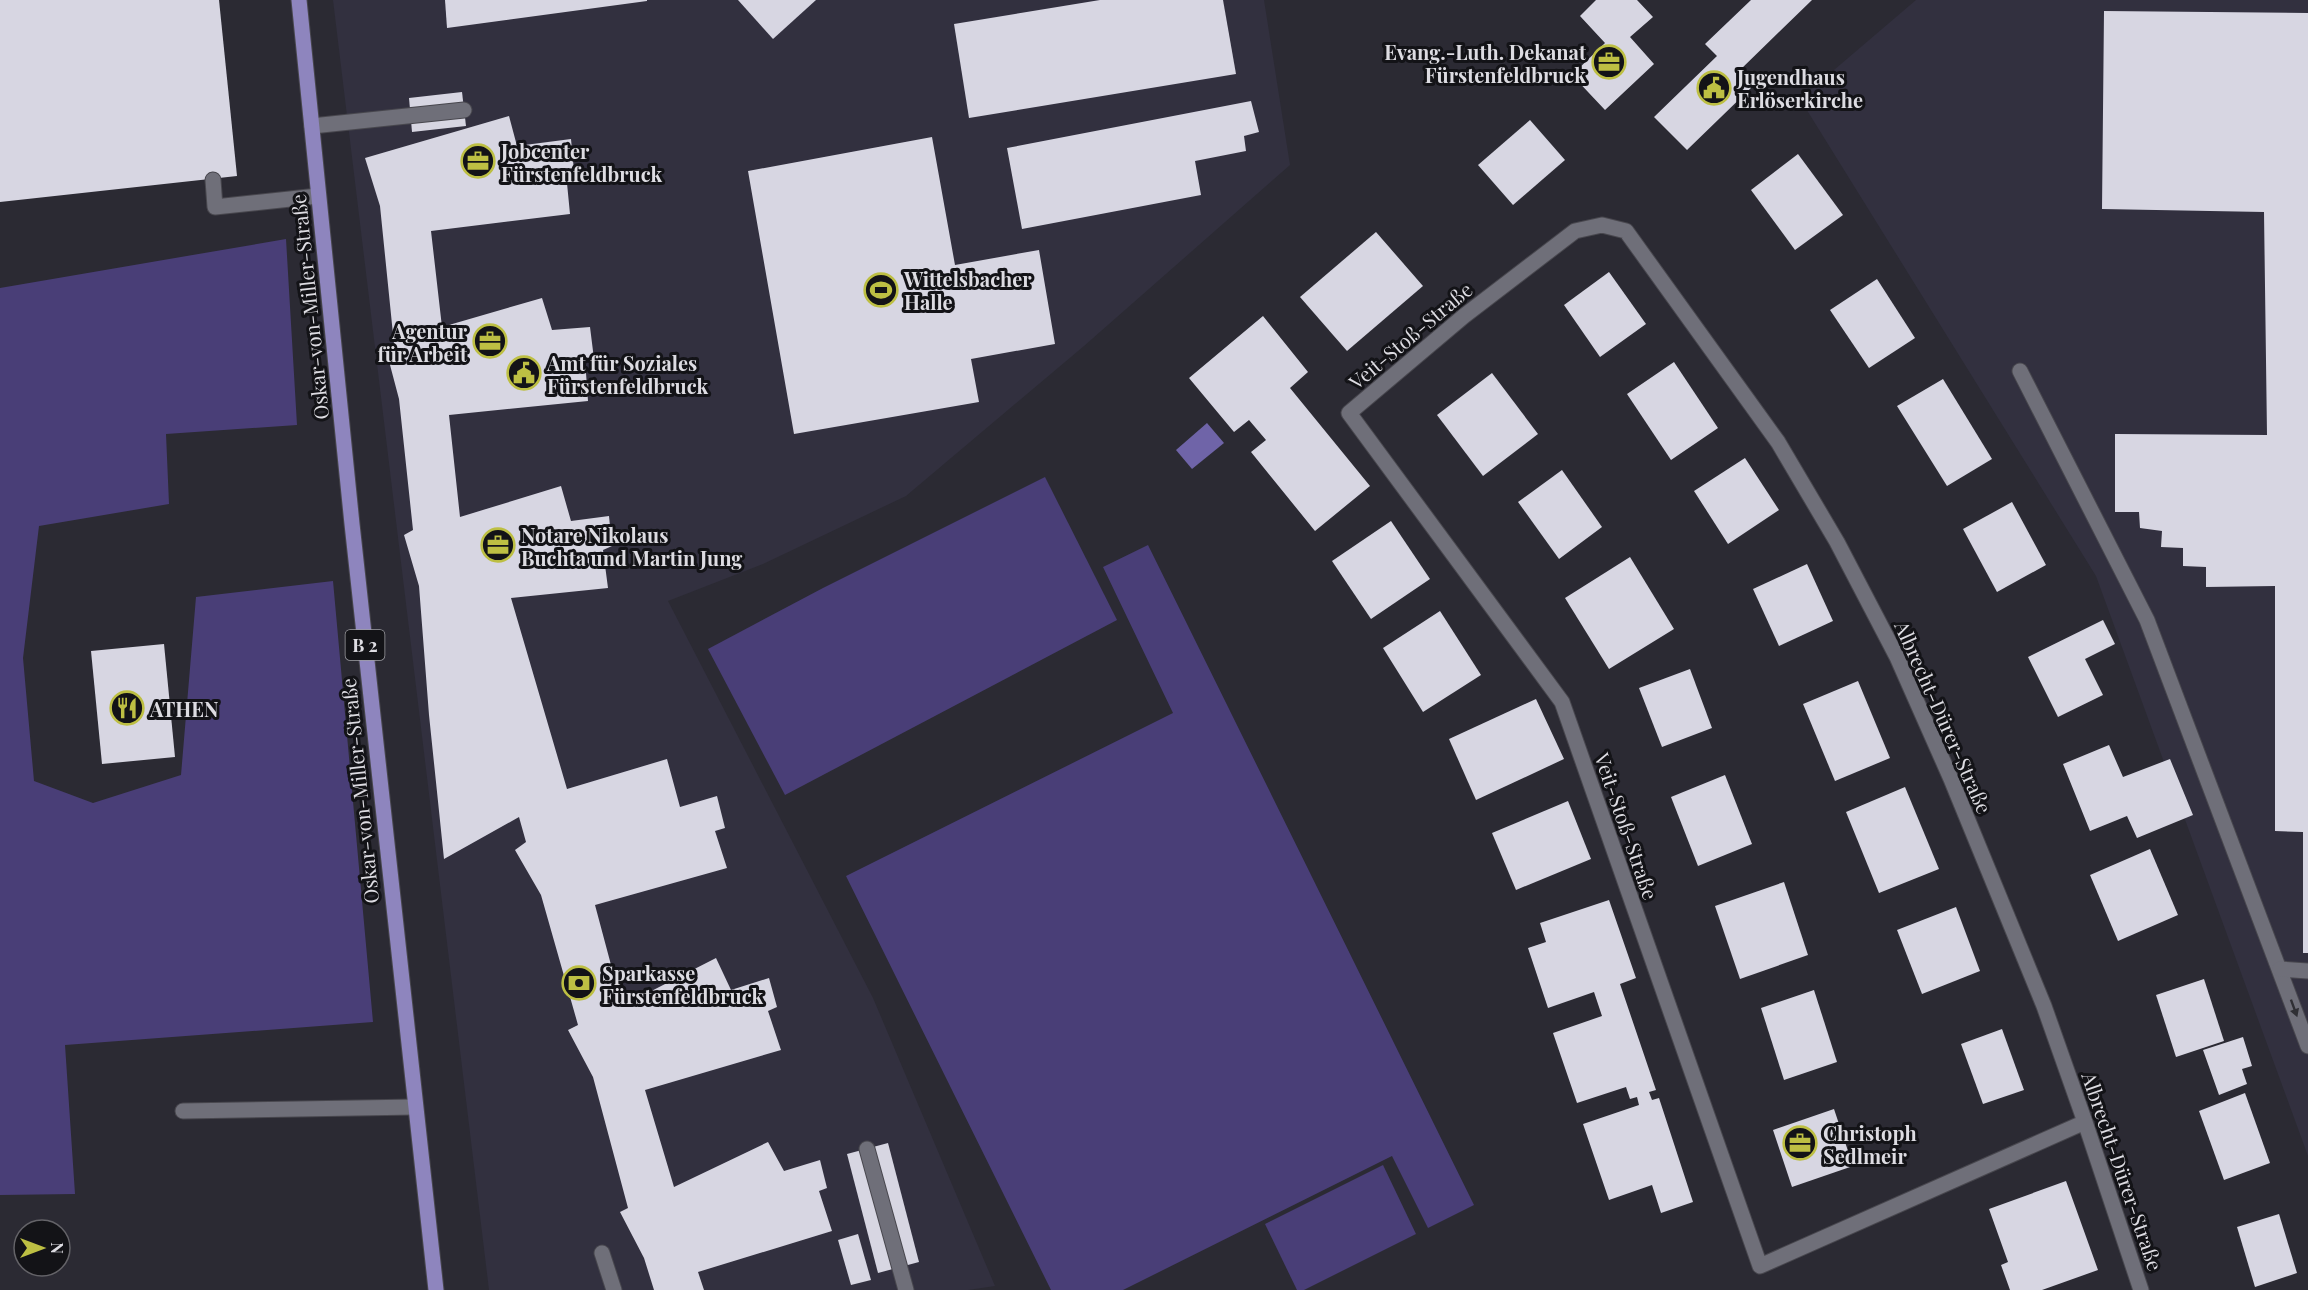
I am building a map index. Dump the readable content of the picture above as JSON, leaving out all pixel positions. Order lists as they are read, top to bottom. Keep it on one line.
{"streets":{"main road":["Oskar-von-Miller-Straße","B 2"],"street":["Veit-Stoß-Straße","Albrecht-Dürer-Straße"]},"crossings":[["Veit-Stoß-Straße","Albrecht-Dürer-Straße"]],"places":{"office":["Evang.-Luth. Dekanat Fürstenfeldbruck","Jobcenter Fürstenfeldbruck","Agentur für Arbeit","Notare Nikolaus Buchta und Martin Jung","Christoph Sedlmeir"],"public building":["Jugendhaus Erlöserkirche","Amt für Soziales Fürstenfeldbruck"],"sports":["Wittelsbacher Halle"],"restaurant":["ATHEN"],"bank":["Sparkasse Fürstenfeldbruck"]},"north":"right"}
